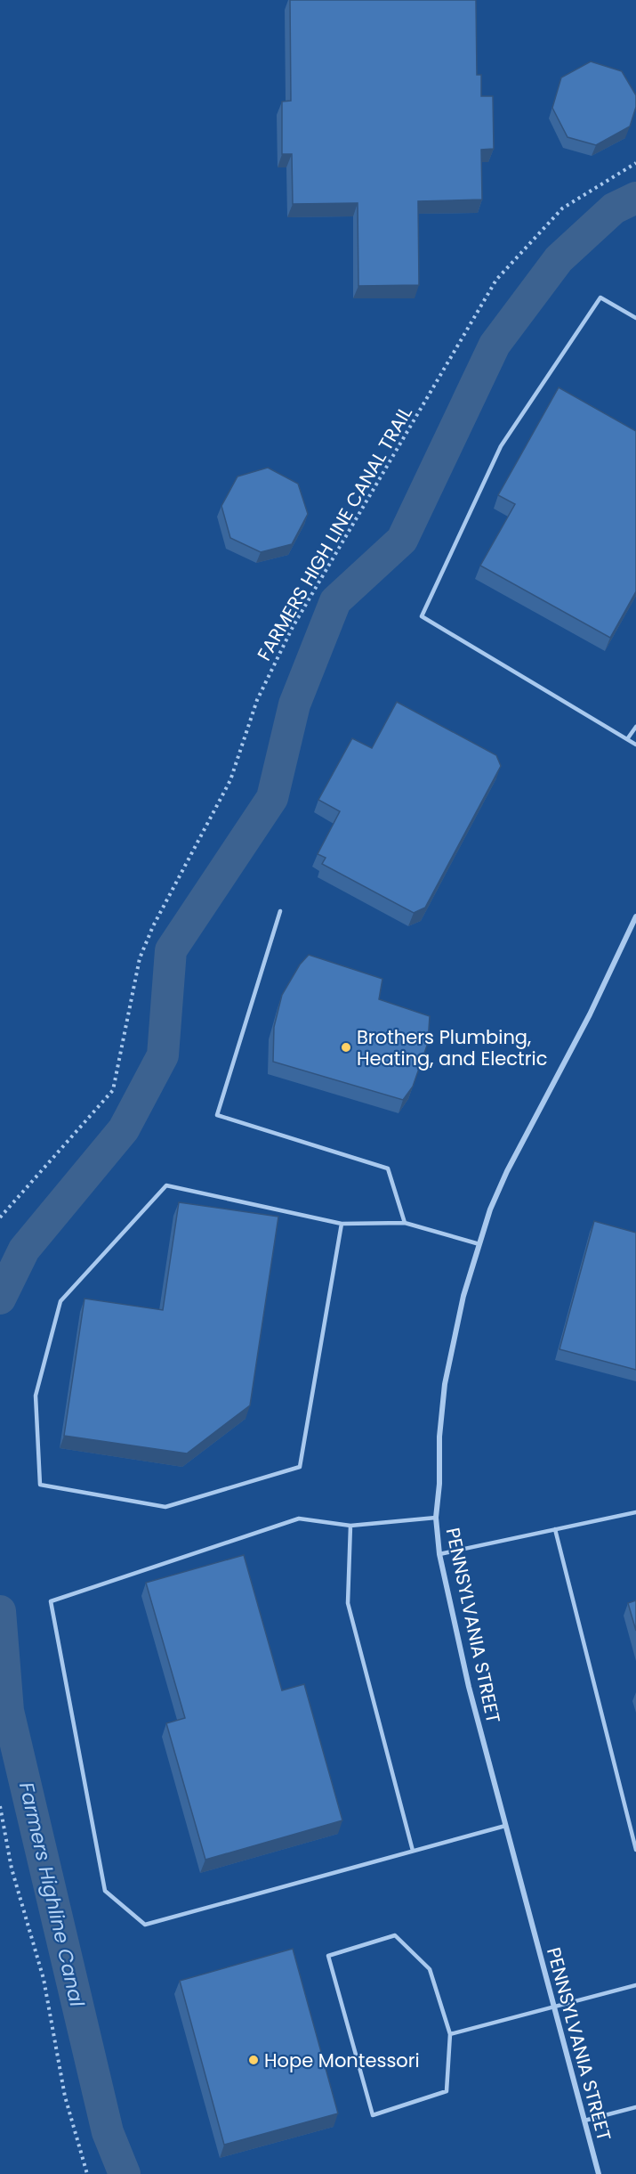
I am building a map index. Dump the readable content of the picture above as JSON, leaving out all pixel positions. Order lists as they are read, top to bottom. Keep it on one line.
{"streets":{"street":["PENNSYLVANIA STREET"],"path":["FARMERS HIGH LINE CANAL TRAIL"]},"water":["Farmers Highline Canal"],"places":["Brothers Plumbing, Heating, and Electric","Hope Montessori"]}
